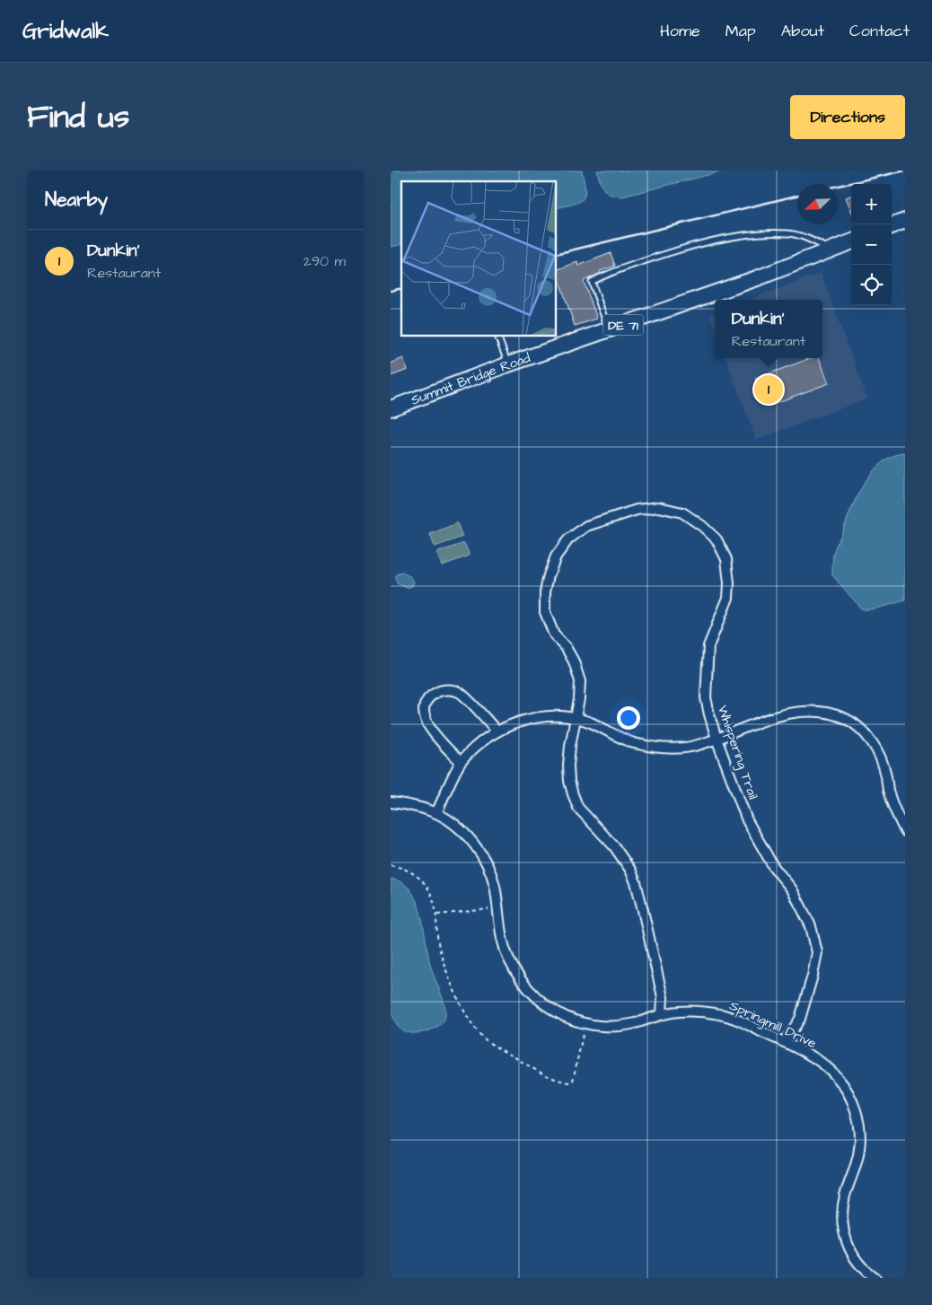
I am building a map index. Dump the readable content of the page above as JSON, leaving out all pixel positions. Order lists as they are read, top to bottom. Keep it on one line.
{"streets":{"main road":["DE 71","Summit Bridge Road"],"street":["Whispering Trail","Springmill Drive"]},"crossings":[["Whispering Trail","Springmill Drive"]],"north":"bottom left","page":{"header":"Gridwalk","nav":["Home","Map","About","Contact"],"title":"Find us","buttons":"Directions","heading":"Nearby","map_buttons":["+","−"],"list":[{"mark":"1","name":"Dunkin'","note":"Restaurant","value":"290 m"}],"popup":["Dunkin'","Restaurant"],"pins":"1"}}
